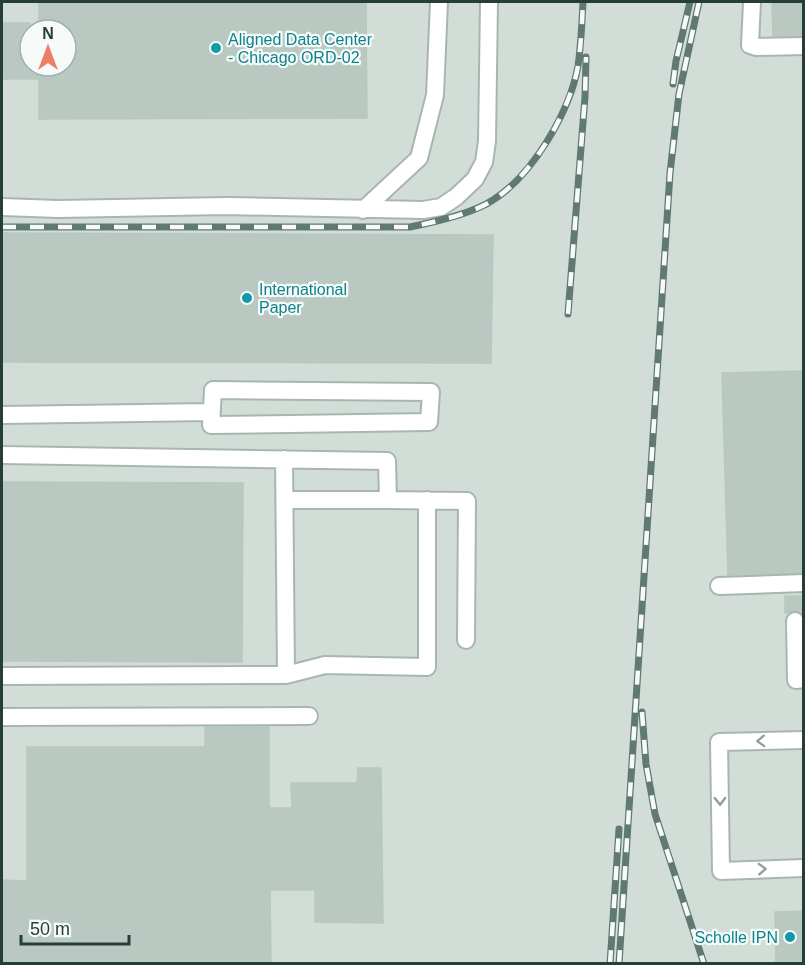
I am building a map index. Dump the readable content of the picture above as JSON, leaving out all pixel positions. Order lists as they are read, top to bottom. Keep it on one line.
{"places":["Aligned Data Center - Chicago ORD-02","International Paper","Scholle IPN"],"scale_bar":"50 m","north":"top"}
